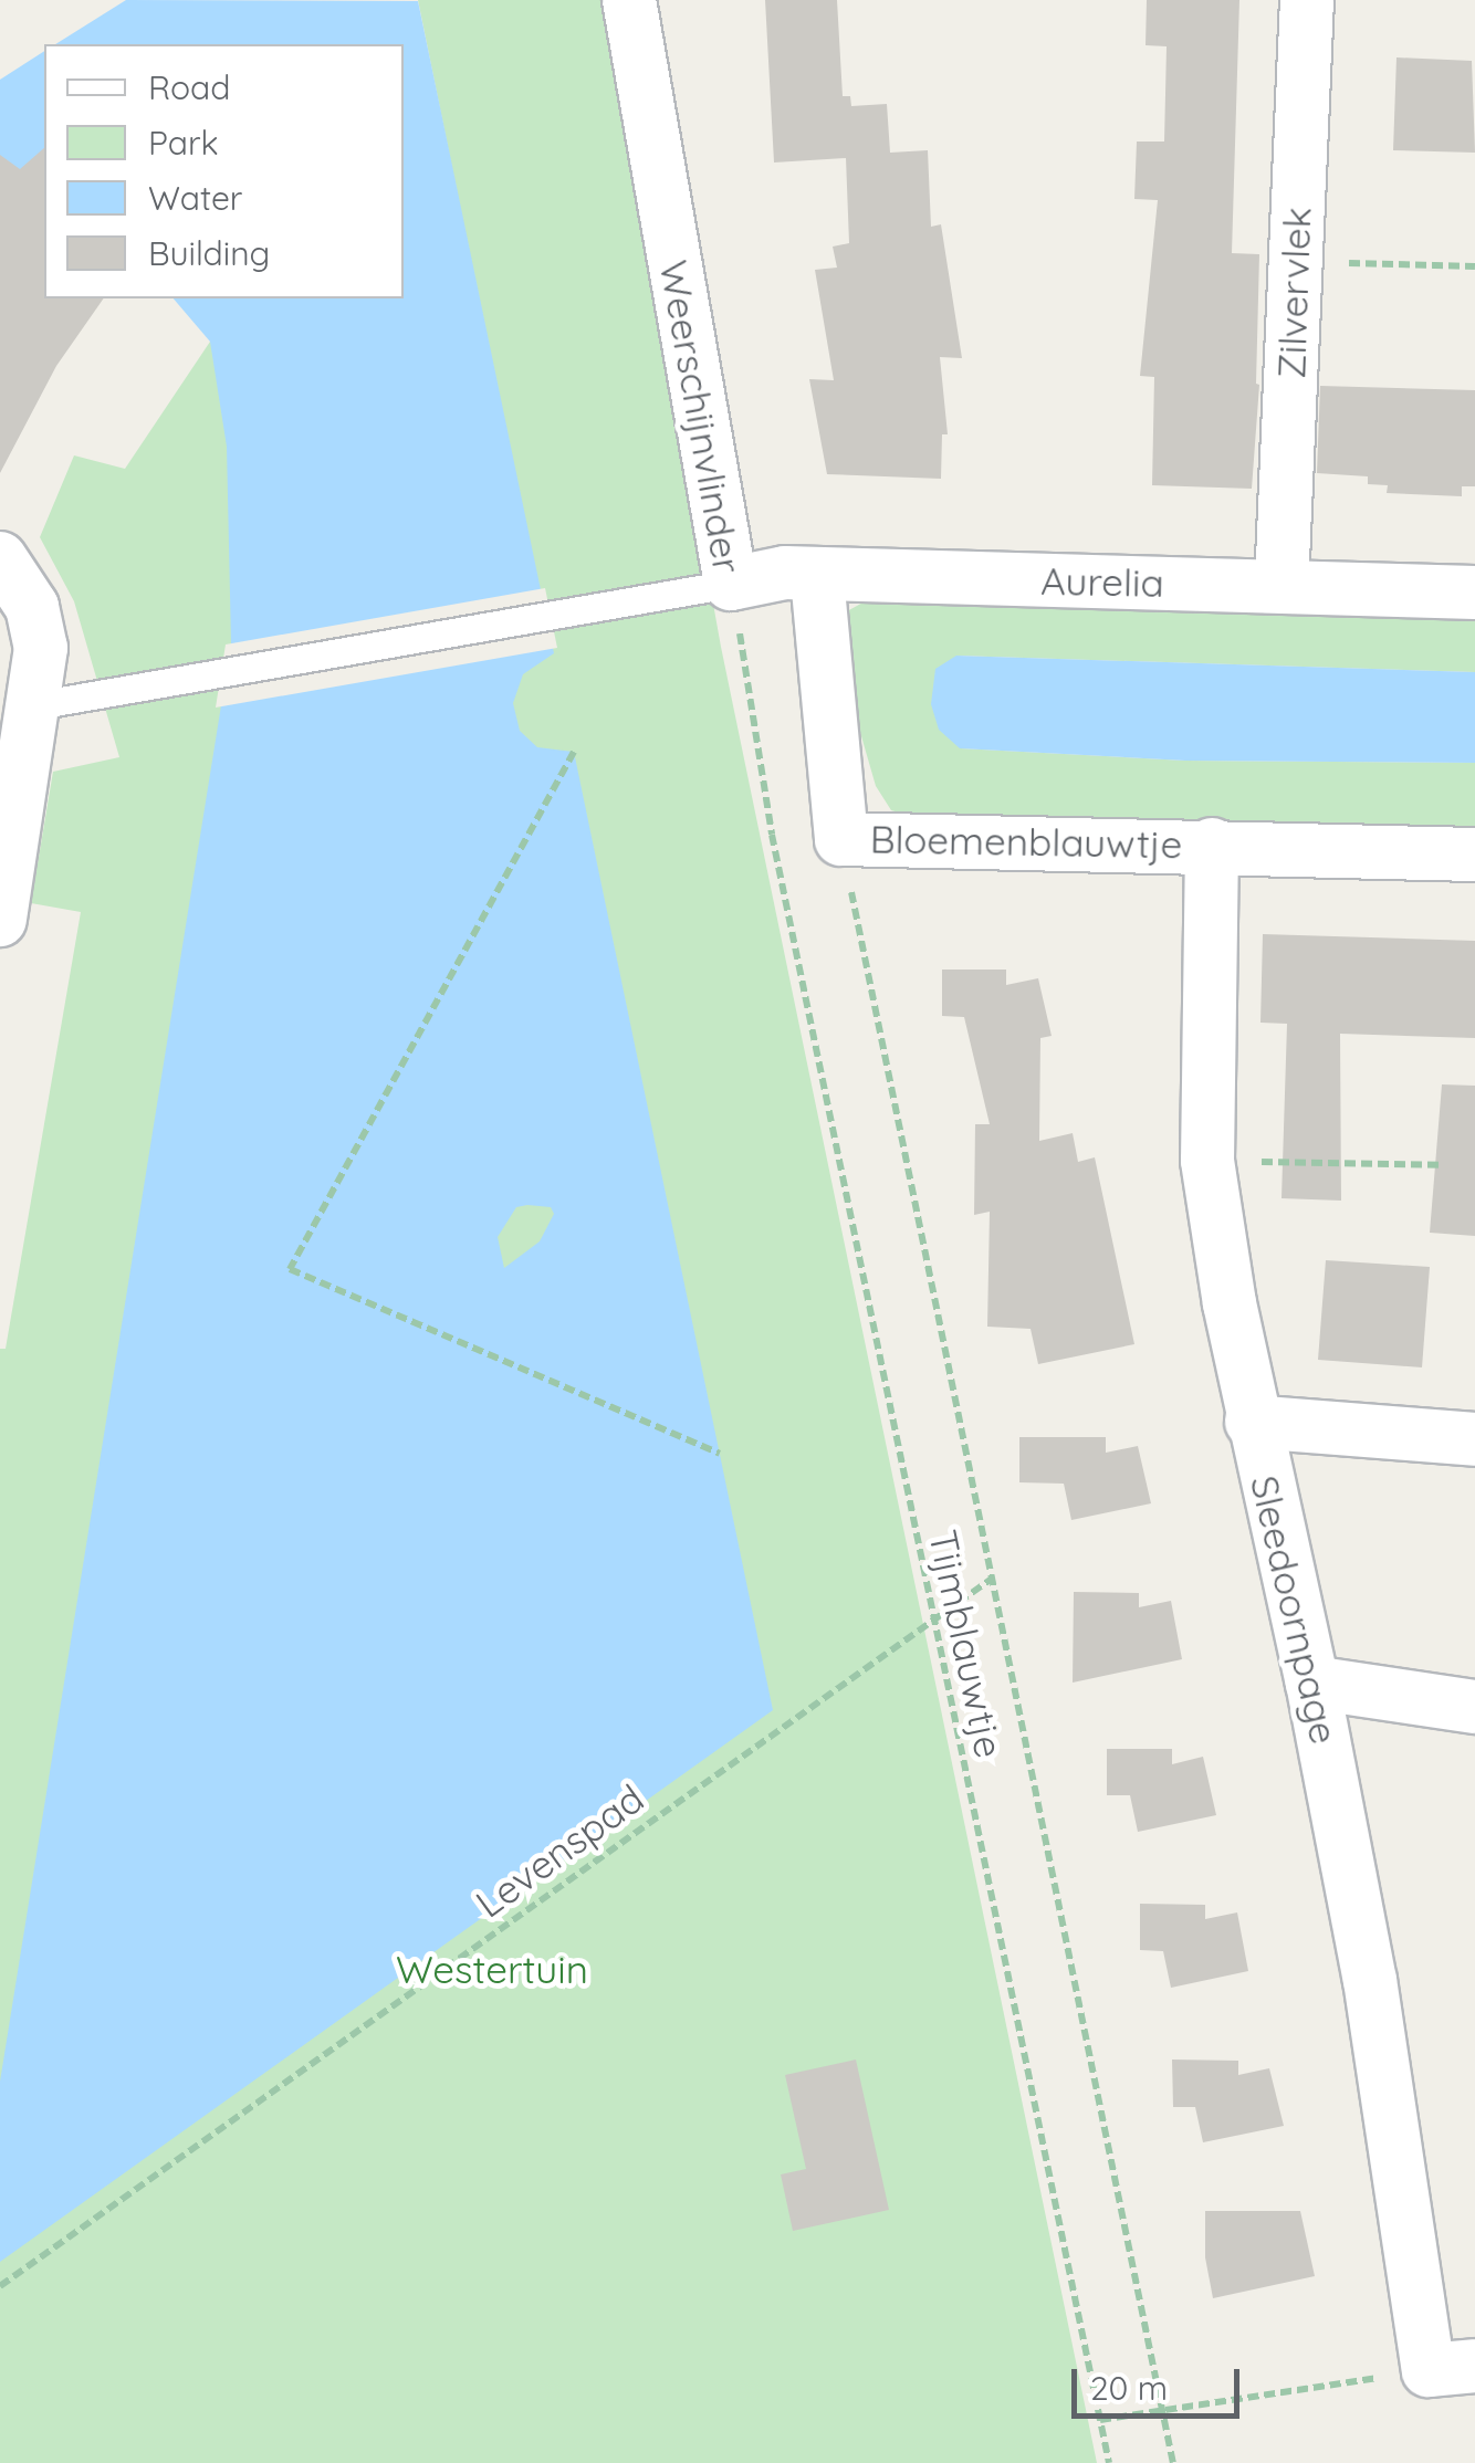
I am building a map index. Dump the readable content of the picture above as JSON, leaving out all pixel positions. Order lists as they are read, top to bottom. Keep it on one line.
{"streets":{"street":["Zilvervlek","Weerschijnvlinder","Aurelia","Bloemenblauwtje","Sleedoornpage"],"path":["Tijmblauwtje","Levenspad"]},"crossings":[["Zilvervlek","Aurelia"],["Weerschijnvlinder","Aurelia"],["Weerschijnvlinder","Tijmblauwtje"],["Aurelia","Bloemenblauwtje"],["Bloemenblauwtje","Sleedoornpage"],["Tijmblauwtje","Levenspad"]],"parks":["Westertuin"],"legend":["Road","Park","Water","Building"],"scale_bar":"20 m"}
